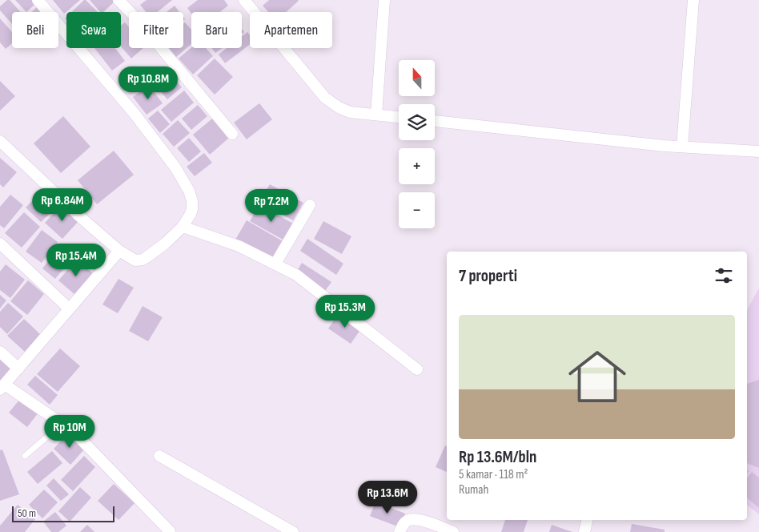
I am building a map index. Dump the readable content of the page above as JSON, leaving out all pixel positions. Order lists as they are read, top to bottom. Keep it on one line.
{"scale_bar":"50 m","north":"top","page":{"chip":["Beli","Sewa","Filter","Baru","Apartemen"],"map_buttons":["+","−"],"price":["Rp 10.8M","Rp 6.84M","Rp 7.2M","Rp 15.4M","Rp 15.3M","Rp 10M","Rp 13.6M"],"heading":"7 properti","list":[{"name":"Rp 13.6M/bln","note":"5 kamar · 118 m² · Rumah"}],"scale":"50 m"}}
